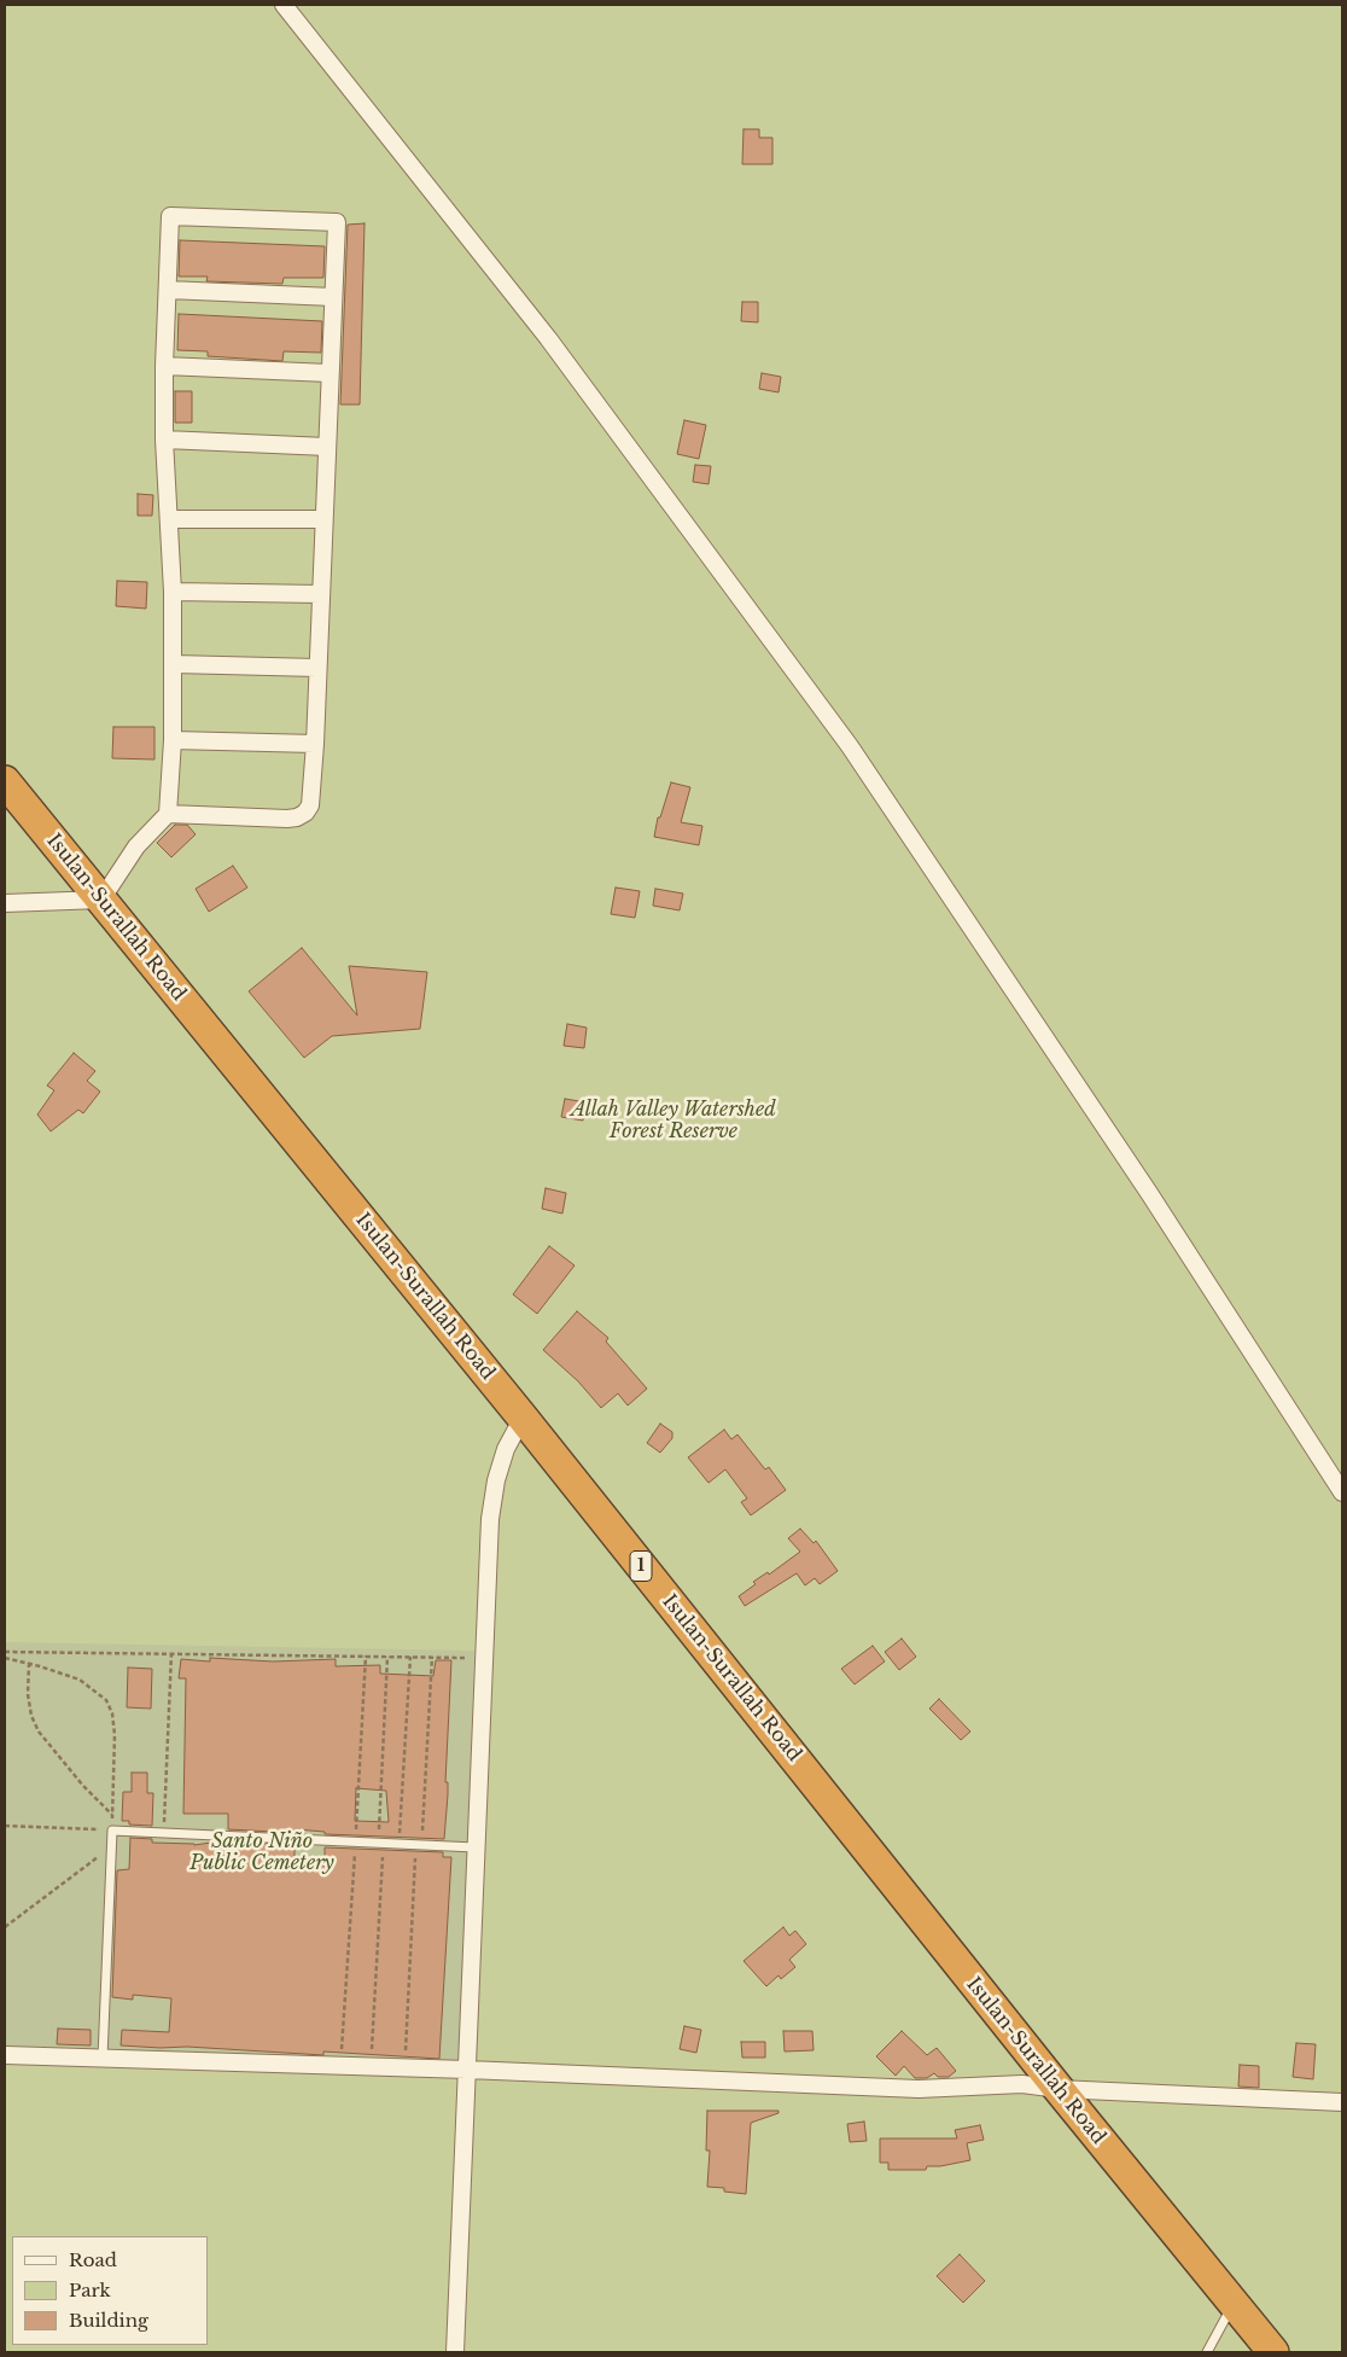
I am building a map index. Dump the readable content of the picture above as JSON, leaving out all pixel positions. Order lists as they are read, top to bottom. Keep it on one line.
{"streets":{"highway":["Isulan-Surallah Road","1"]},"parks":["Allah Valley Watershed Forest Reserve","Santo Niño Public Cemetery"],"legend":["Road","Park","Building"]}
